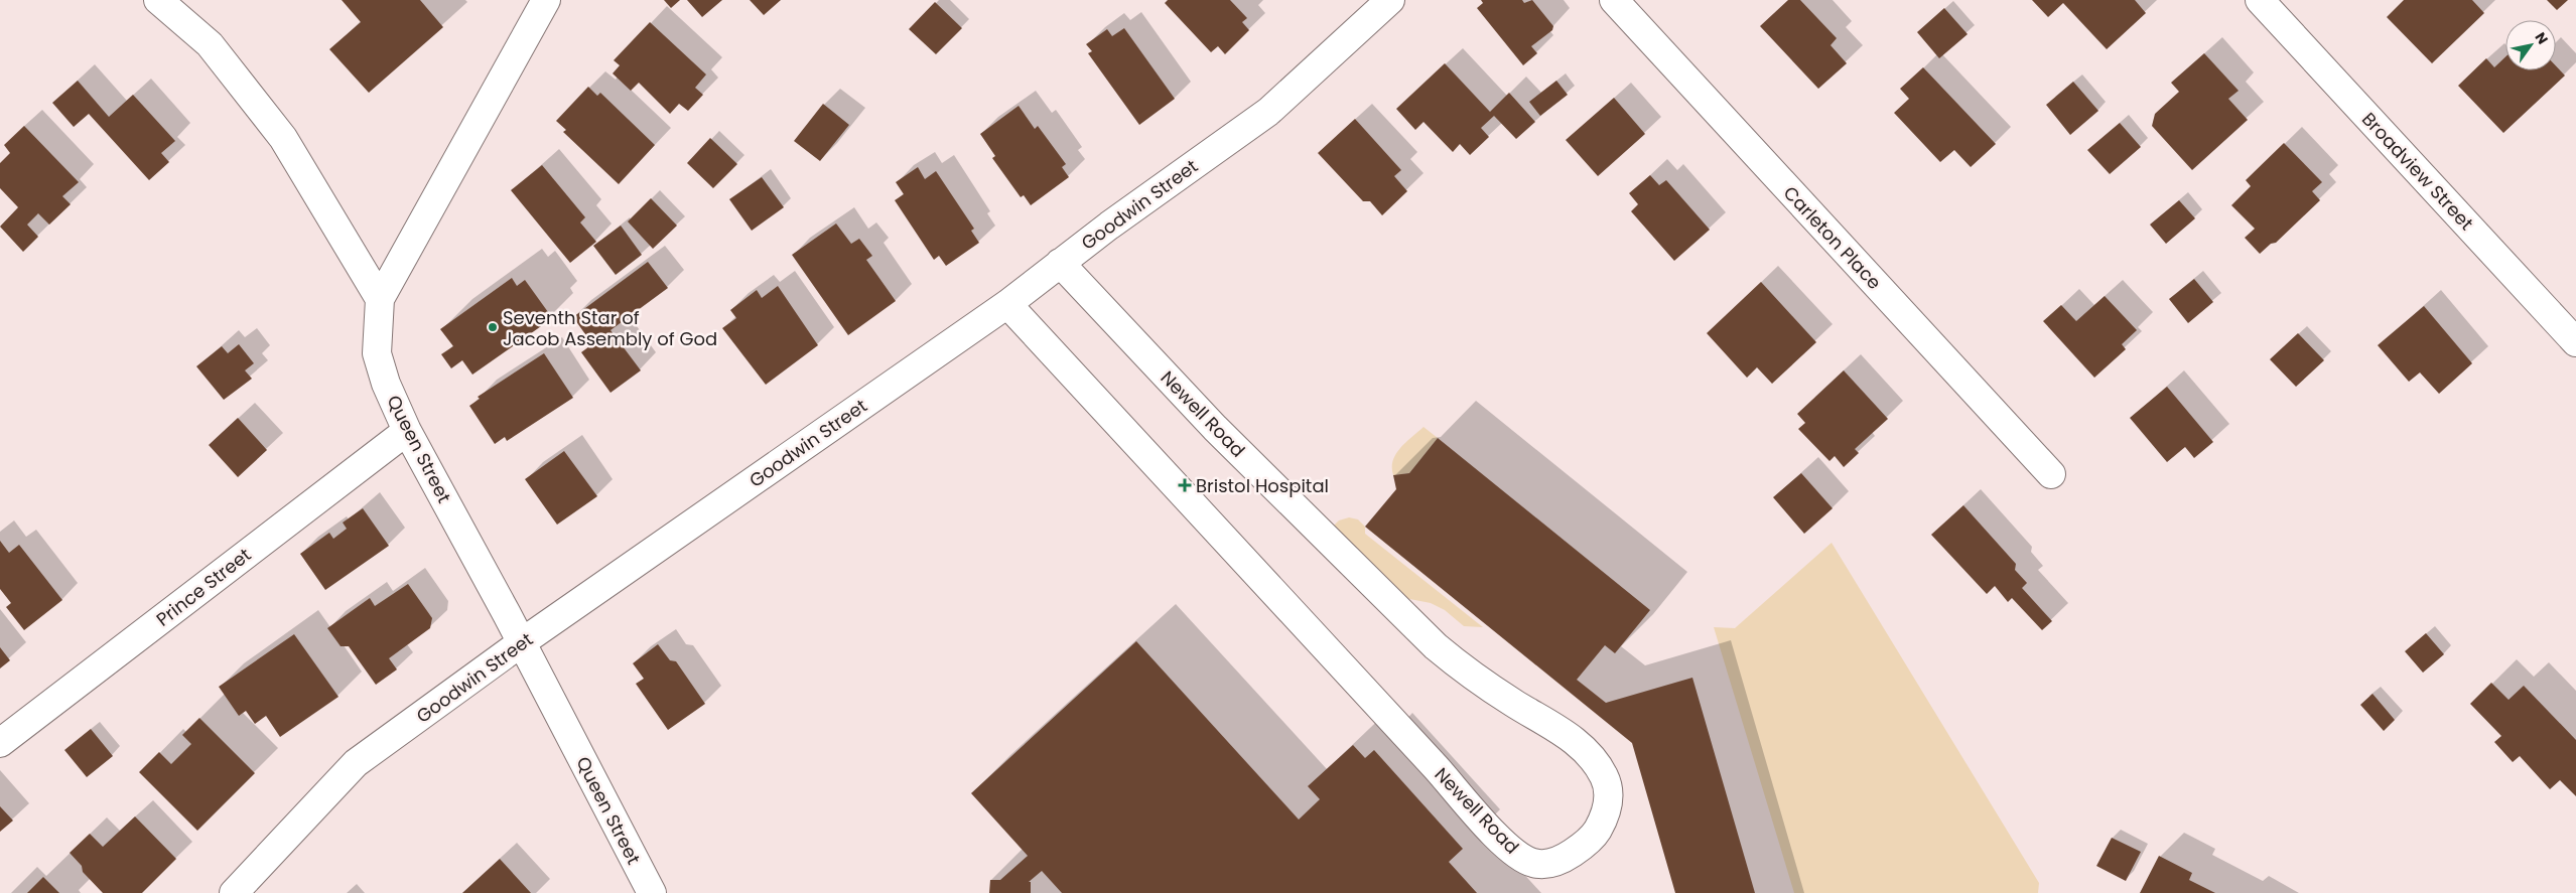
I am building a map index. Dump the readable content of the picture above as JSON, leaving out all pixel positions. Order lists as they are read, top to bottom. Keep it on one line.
{"streets":{"street":["Broadview Street","Goodwin Street","Carleton Place","Newell Road","Queen Street","Prince Street"]},"crossings":[["Goodwin Street","Newell Road"],["Goodwin Street","Queen Street"],["Queen Street","Prince Street"]],"places":{"other":["Seventh Star of Jacob Assembly of God"],"health":["Bristol Hospital"]},"north":"top right"}
